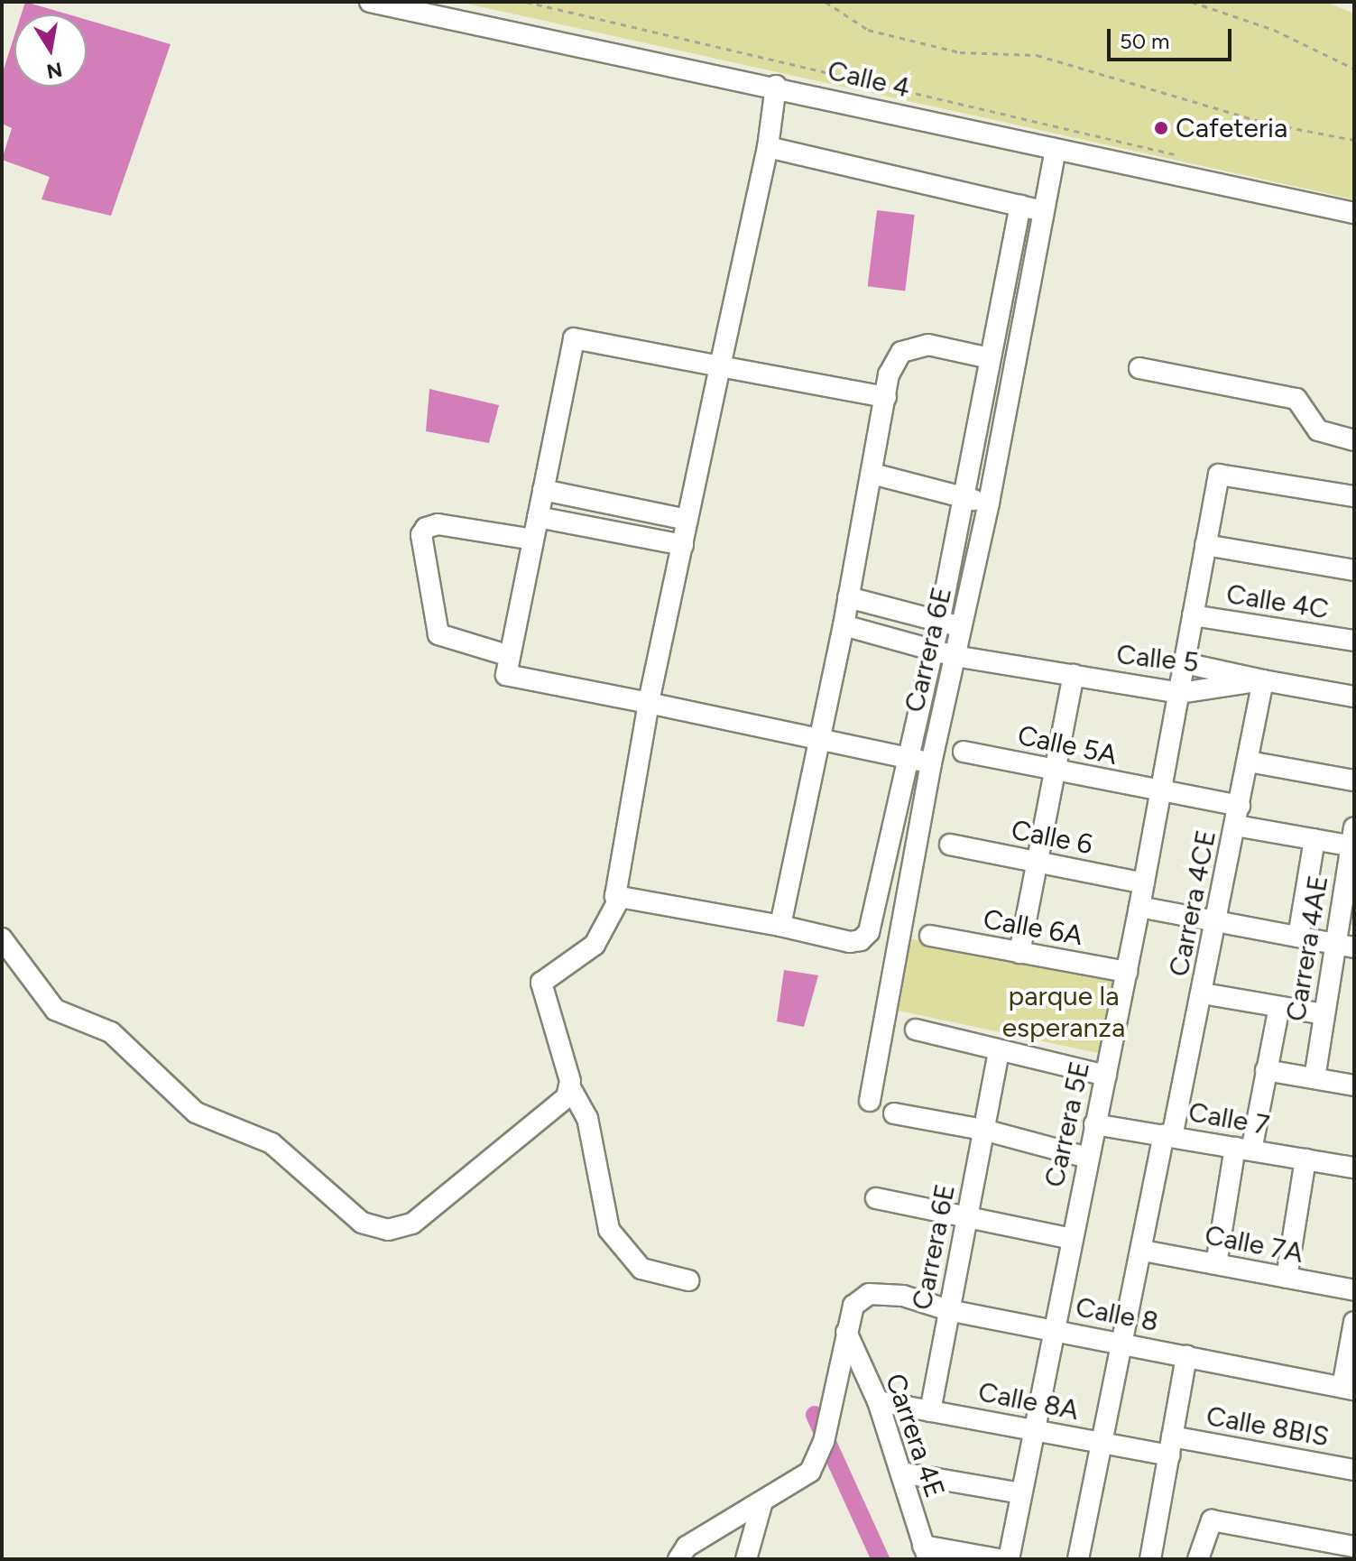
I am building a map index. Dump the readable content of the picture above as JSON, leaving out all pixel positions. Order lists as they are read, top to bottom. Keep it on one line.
{"streets":{"street":["Calle 4","Calle 4C","Carrera 6E","Calle 5","Calle 5A","Calle 6","Carrera 4CE","Calle 6A","Carrera 4AE","Calle 7","Carrera 5E","Calle 7A","Calle 8","Calle 8A","Calle 8BIS","Carrera 4E"]},"crossings":[["Calle 4","Carrera 6E"],["Calle 4C","Carrera 5E"],["Carrera 6E","Calle 5"],["Carrera 6E","Calle 8"],["Carrera 6E","Calle 8A"],["Calle 5","Carrera 4CE"],["Calle 5","Carrera 5E"],["Calle 5A","Carrera 4CE"],["Calle 5A","Carrera 4AE"],["Calle 5A","Carrera 5E"],["Calle 6","Carrera 5E"],["Carrera 4CE","Calle 7"],["Carrera 4CE","Calle 7A"],["Carrera 4CE","Calle 8"],["Carrera 4CE","Calle 8A"],["Calle 6A","Carrera 5E"],["Calle 7","Carrera 5E"],["Carrera 5E","Calle 8"],["Carrera 5E","Calle 8A"],["Calle 8","Carrera 4E"],["Calle 8A","Calle 8BIS"],["Calle 8A","Carrera 4E"]],"parks":["parque la esperanza"],"places":["Cafeteria"],"scale_bar":"50 m","north":"bottom"}
